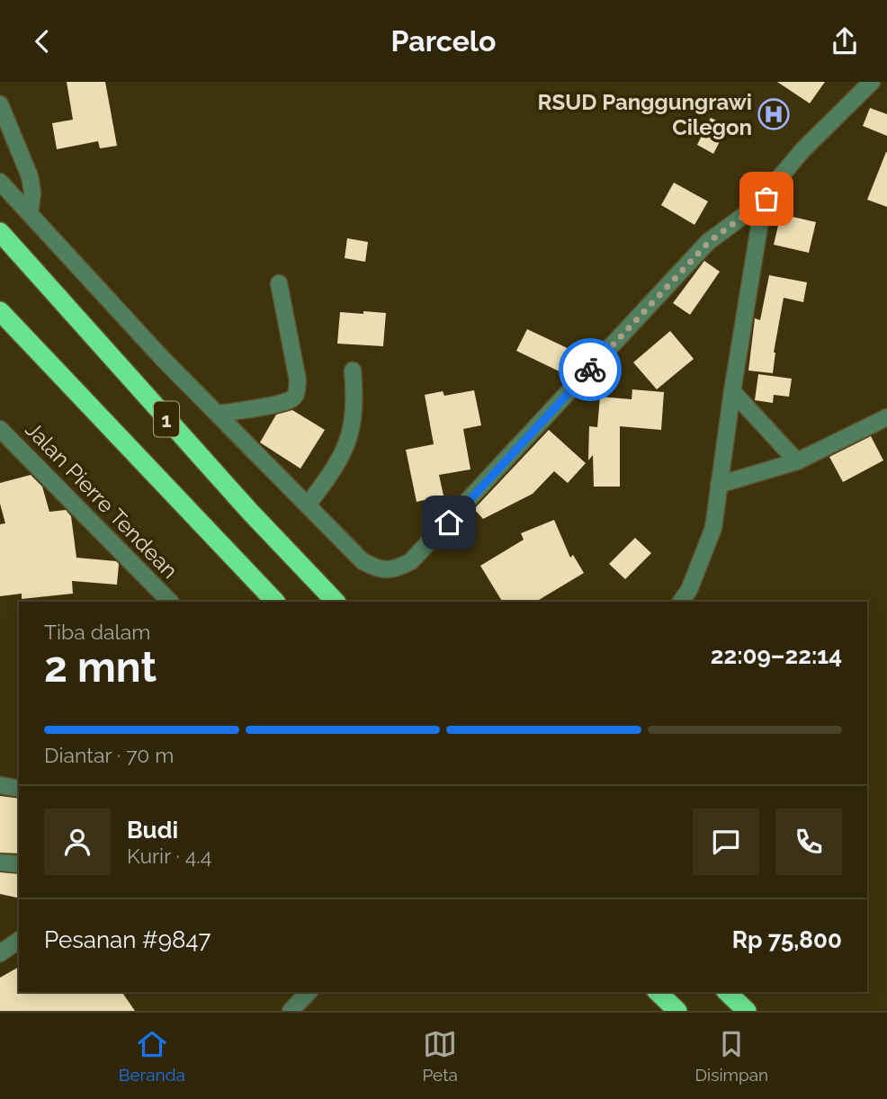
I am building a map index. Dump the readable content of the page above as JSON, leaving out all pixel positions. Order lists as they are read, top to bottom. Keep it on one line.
{"streets":{"highway":["1"],"street":["Jalan Pierre Tendean"]},"places":{"hospital":["RSUD Panggungrawi Cilegon"]},"page":{"header":"Parcelo","heading":["2 mnt","Tiba dalam","22:09–22:14"],"panel":["Budi","Kurir · 4.4","Pesanan #9847","Rp 75,800"],"bar":"Diantar · 70 m","tabs":["Beranda","Peta","Disimpan"]}}
